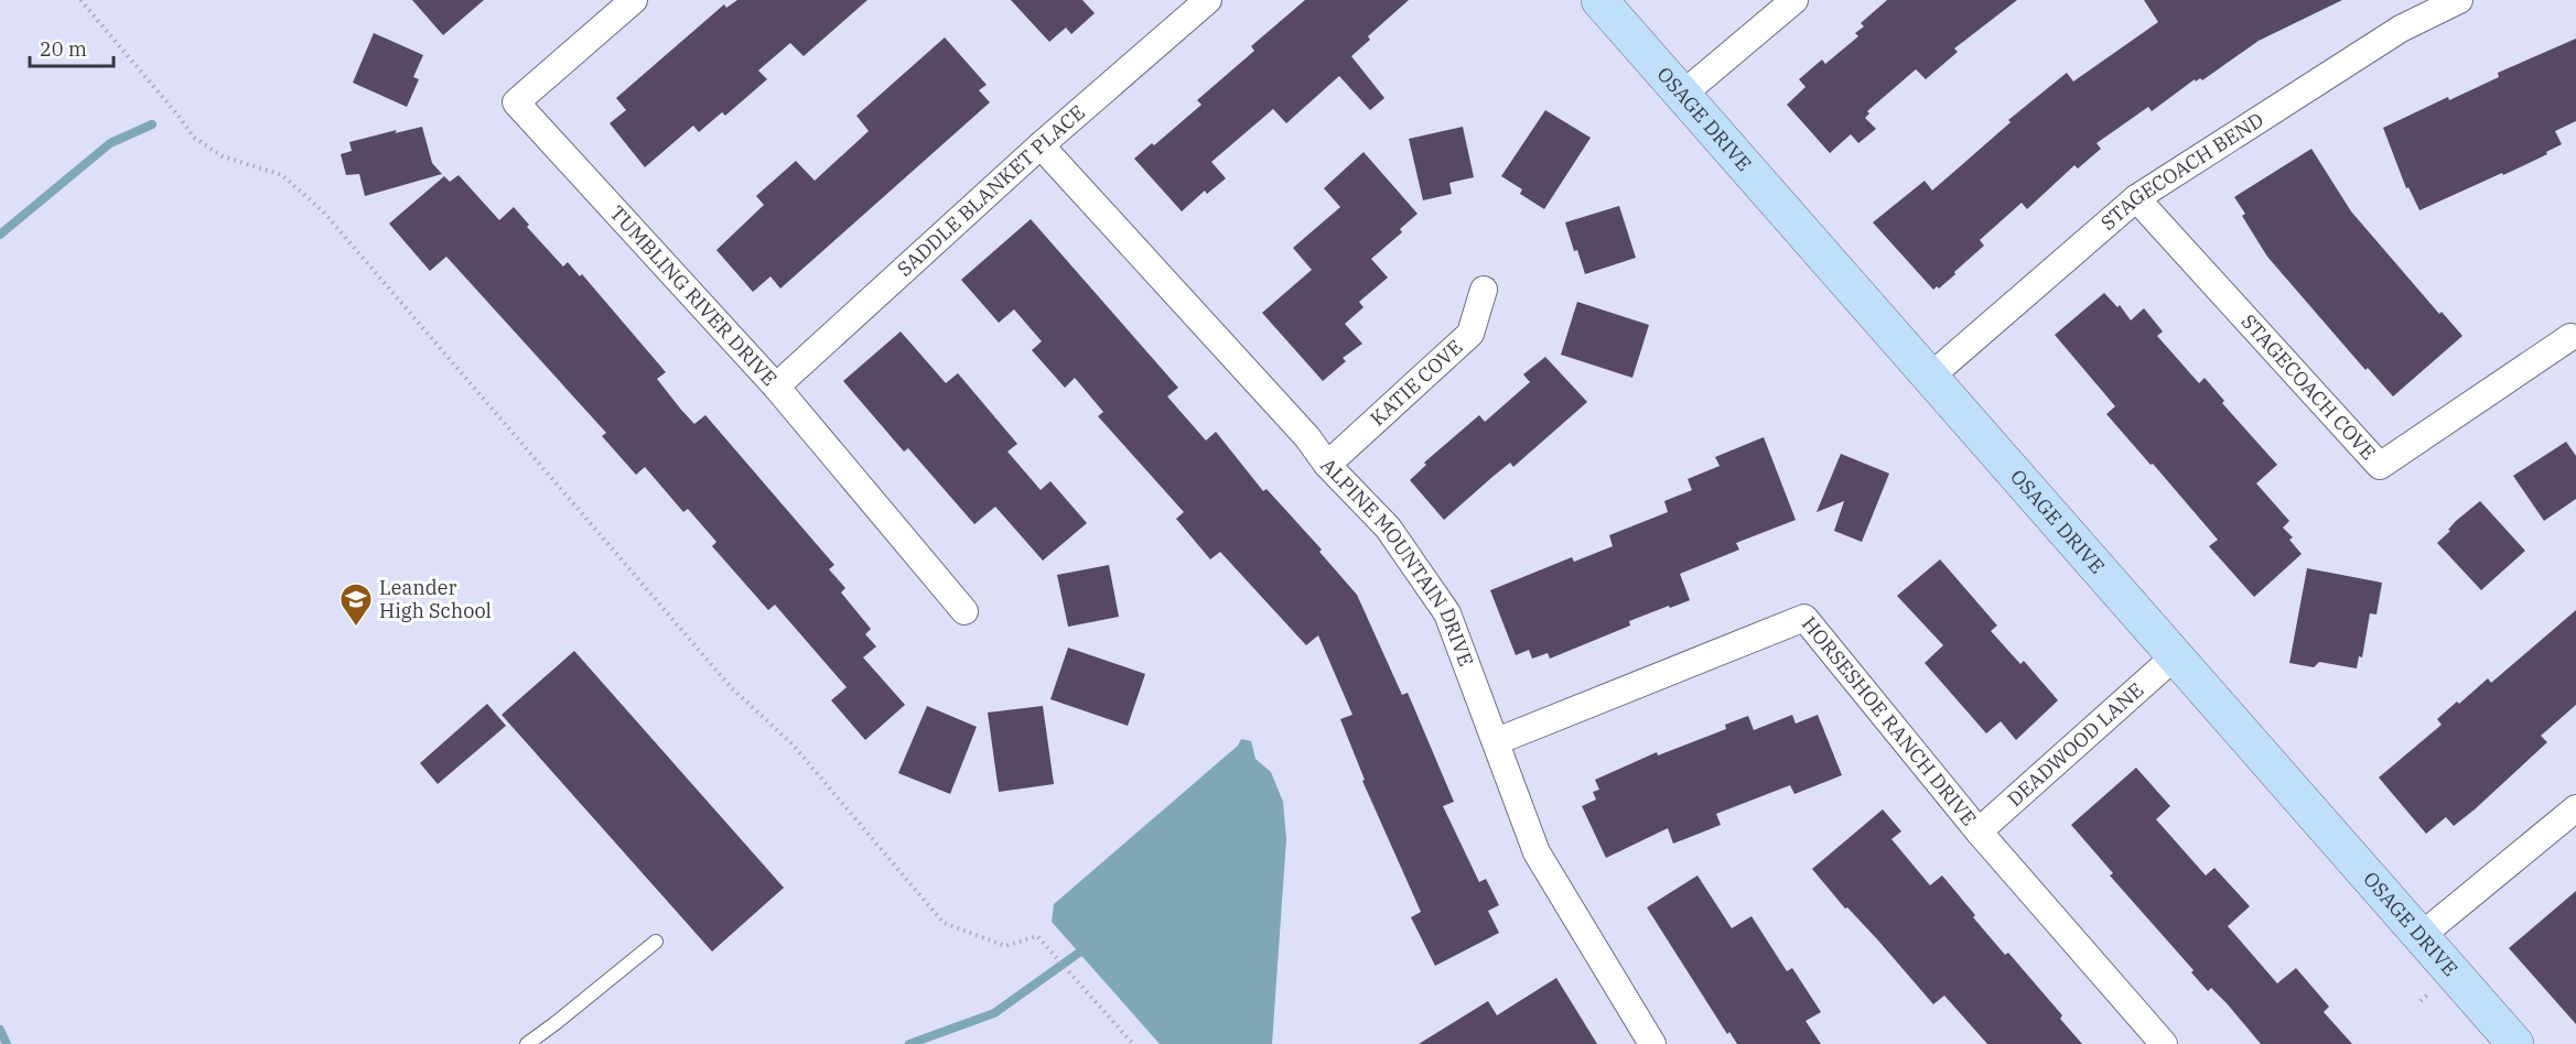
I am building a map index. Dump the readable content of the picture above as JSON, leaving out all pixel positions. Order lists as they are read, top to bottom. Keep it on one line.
{"streets":{"street":["OSAGE DRIVE","STAGECOACH BEND","SADDLE BLANKET PLACE","TUMBLING RIVER DRIVE","KATIE COVE","STAGECOACH COVE","ALPINE MOUNTAIN DRIVE","HORSESHOE RANCH DRIVE","DEADWOOD LANE"]},"crossings":[["OSAGE DRIVE","STAGECOACH BEND"],["OSAGE DRIVE","DEADWOOD LANE"],["STAGECOACH BEND","STAGECOACH COVE"],["SADDLE BLANKET PLACE","TUMBLING RIVER DRIVE"],["SADDLE BLANKET PLACE","ALPINE MOUNTAIN DRIVE"],["KATIE COVE","ALPINE MOUNTAIN DRIVE"],["ALPINE MOUNTAIN DRIVE","HORSESHOE RANCH DRIVE"],["HORSESHOE RANCH DRIVE","DEADWOOD LANE"]],"places":{"school or university":["Leander High School"]},"scale_bar":"20 m"}
